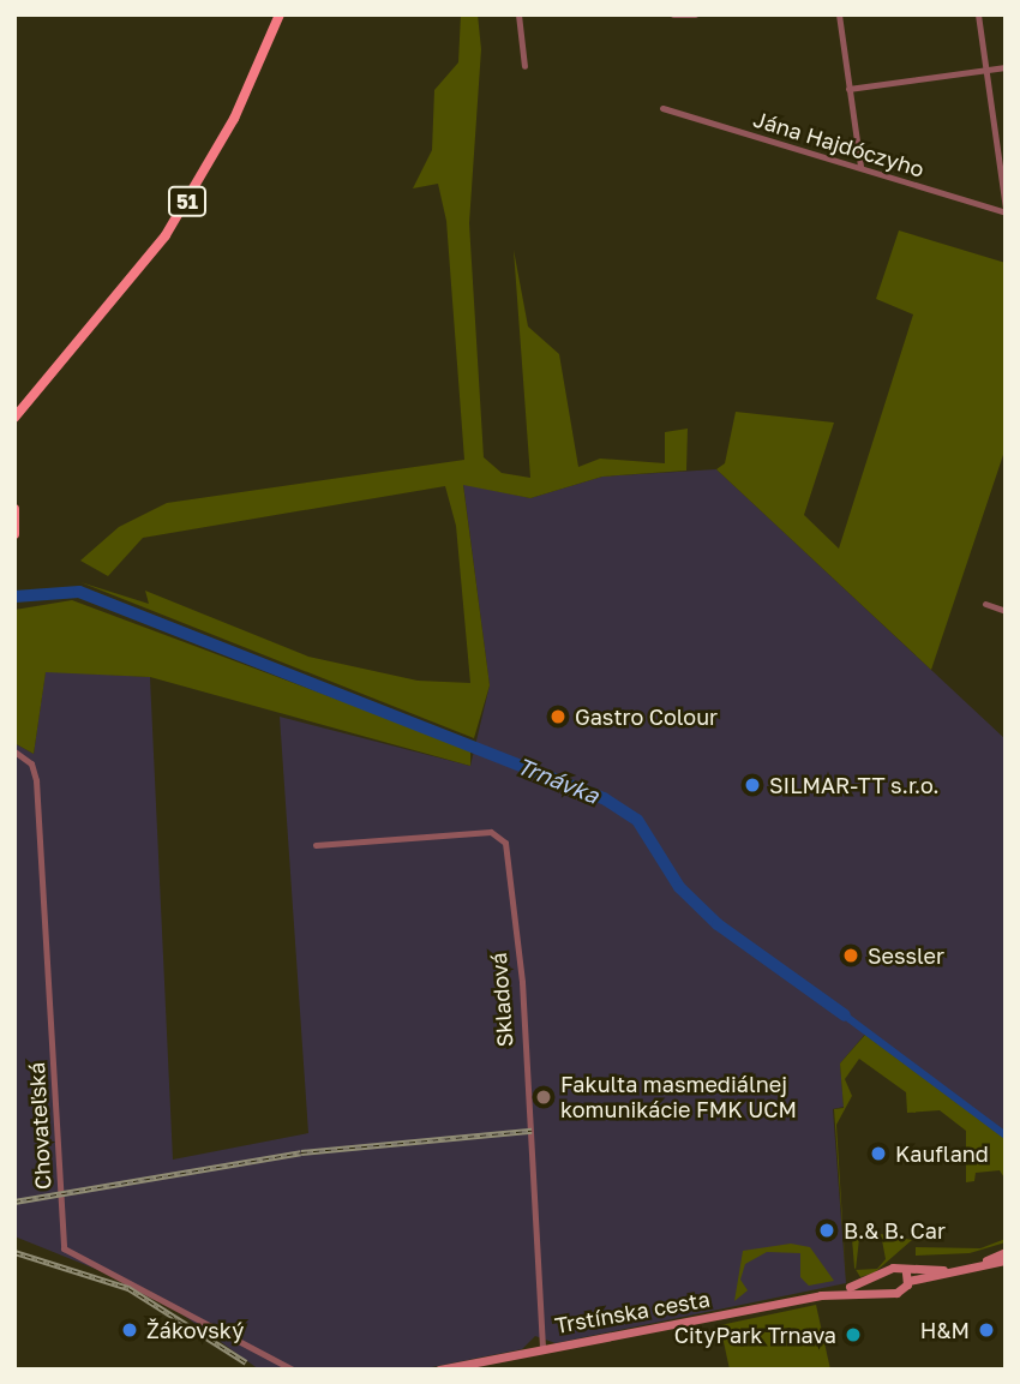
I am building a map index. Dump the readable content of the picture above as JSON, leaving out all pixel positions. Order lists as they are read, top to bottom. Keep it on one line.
{"streets":{"main road":["51","Trstínska cesta"],"street":["Jána Hajdóczyho","Skladová","Chovateľská"]},"crossings":[["Skladová","Trstínska cesta"]],"water":["Trnávka"],"places":["Gastro Colour","SILMAR-TT s.r.o.","Sessler","Fakulta masmediálnej komunikácie FMK UCM","Kaufland","B.& B. Car","Žákovský","H&M","CityPark Trnava"]}
